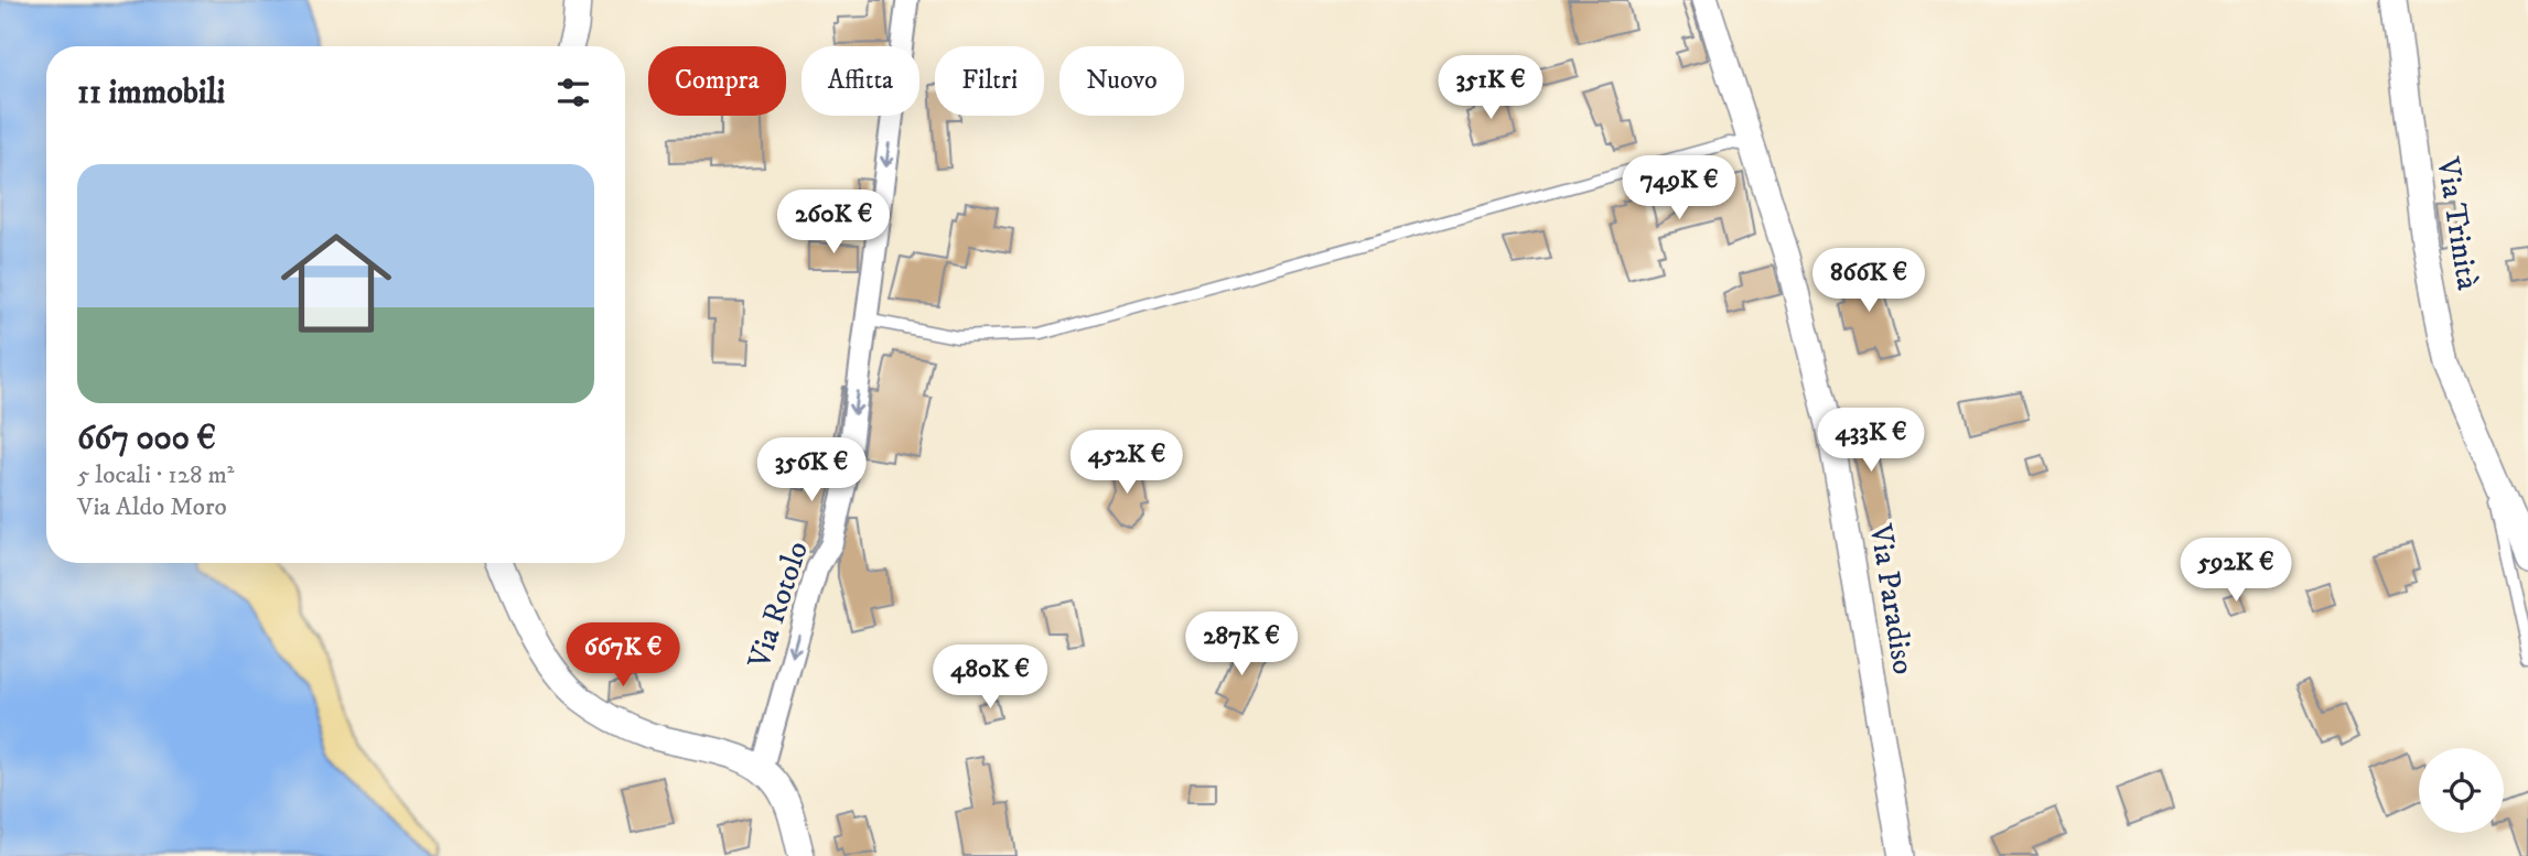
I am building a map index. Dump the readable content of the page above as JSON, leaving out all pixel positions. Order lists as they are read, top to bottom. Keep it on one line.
{"streets":{"street":["Via Trinità","Via Paradiso","Via Rotolo"]},"one_way":["Via Rotolo"],"page":{"chip":["Compra","Affitta","Filtri","Nuovo"],"heading":"11 immobili","price":["351K €","749K €","260K €","866K €","433K €","452K €","356K €","592K €","287K €","667K €","480K €"],"list":[{"name":"667 000 €","note":"5 locali · 128 m² · Via Aldo Moro"}]}}
